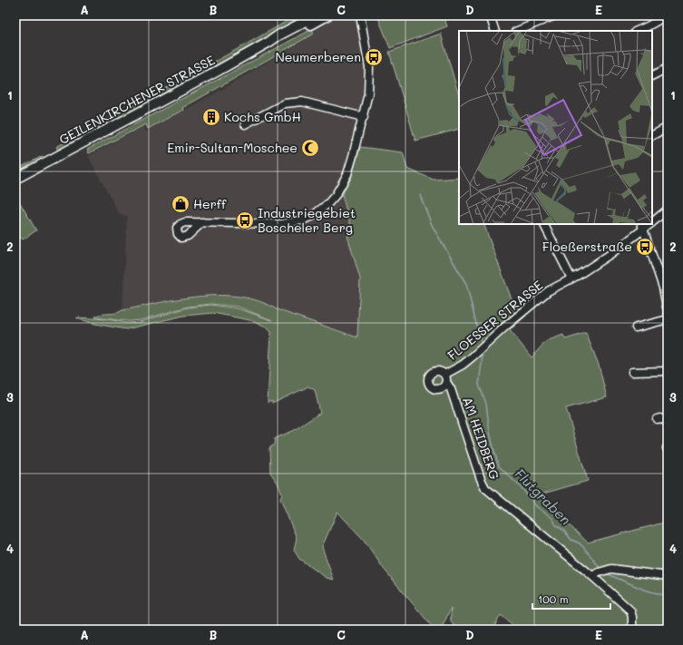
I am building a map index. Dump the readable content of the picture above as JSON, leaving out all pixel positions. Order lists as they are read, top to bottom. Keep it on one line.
{"streets":{"main road":["GEILENKIRCHENER STRASSE"],"street":["FLOESSER STRASSE","AM HEIDBERG"]},"crossings":[["FLOESSER STRASSE","AM HEIDBERG"]],"water":["Flutgraben"],"places":{"bus stop":["Neumerberen","Industriegebiet Boscheler Berg","Floeßerstraße"],"building":["Kochs GmbH"],"mosque":["Emir-Sultan-Moschee"],"shop":["Herff"]},"scale_bar":"100 m","grid":{"columns":["A","B","C","D","E"],"rows":["1","2","3","4"]}}
